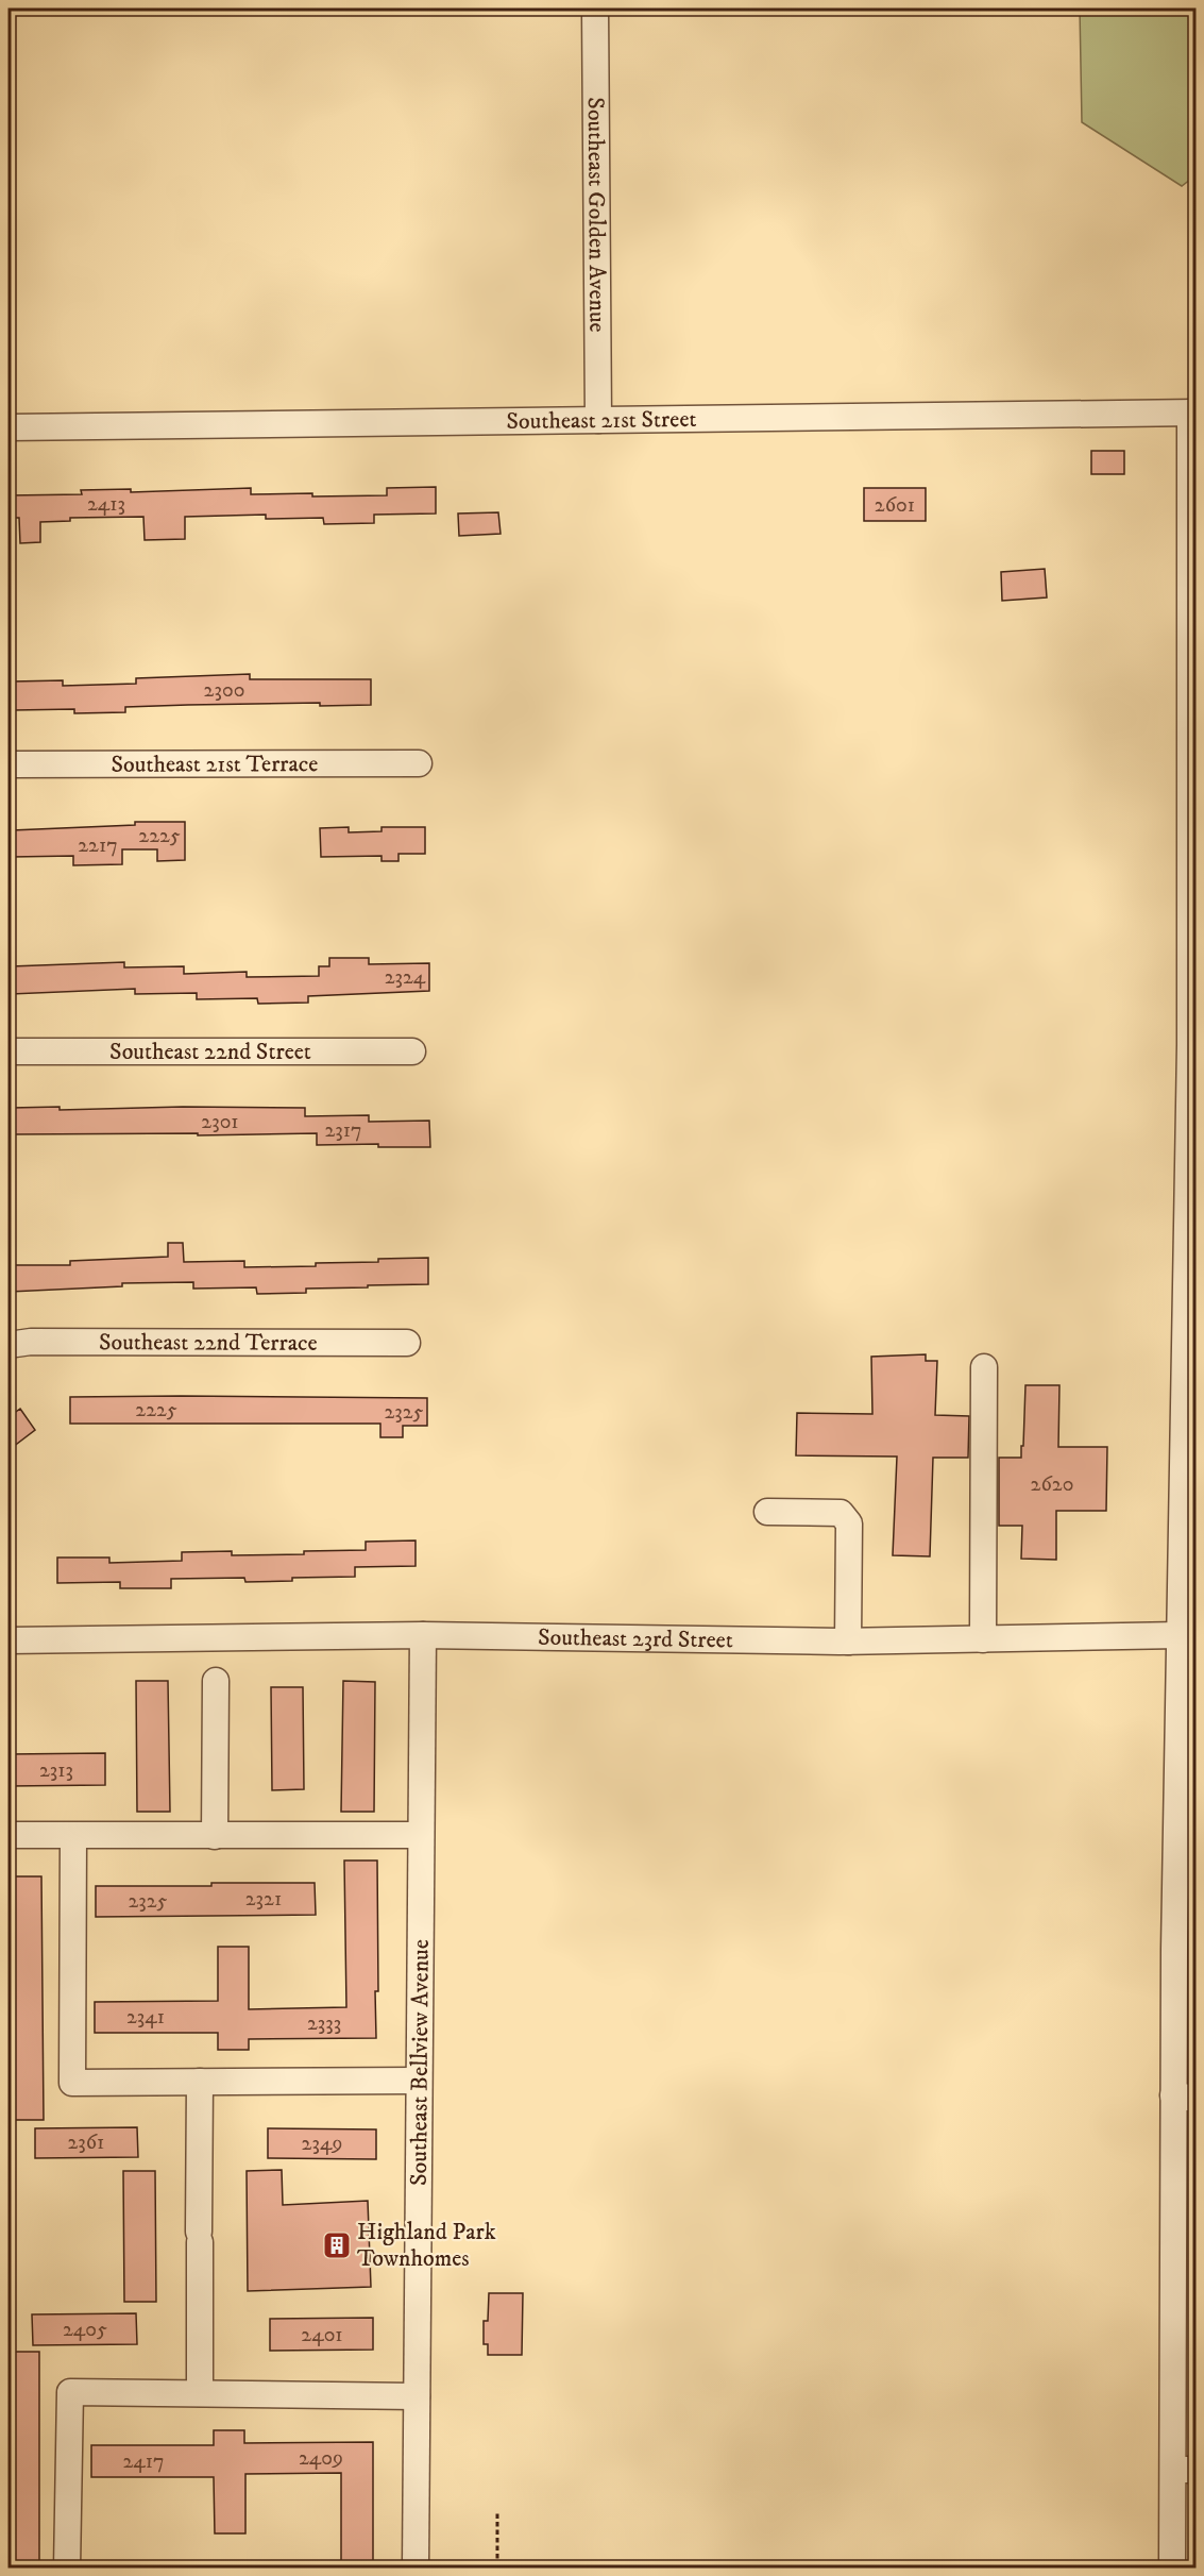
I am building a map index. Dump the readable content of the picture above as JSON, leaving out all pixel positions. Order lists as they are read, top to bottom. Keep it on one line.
{"streets":{"street":["Southeast Golden Avenue","Southeast 21st Street","Southeast 21st Terrace","Southeast 22nd Street","Southeast 22nd Terrace","Southeast 23rd Street","Southeast Bellview Avenue"]},"crossings":[["Southeast Golden Avenue","Southeast 21st Street"],["Southeast 23rd Street","Southeast Bellview Avenue"]],"places":{"building":["Highland Park Townhomes"]},"house_numbers":["2413","2601","2300","2225","2217","2324","2301","2317","2225","2325","2620","2313","2321","2325","2341","2333","2361","2349","2405","2401","2409","2417"]}
